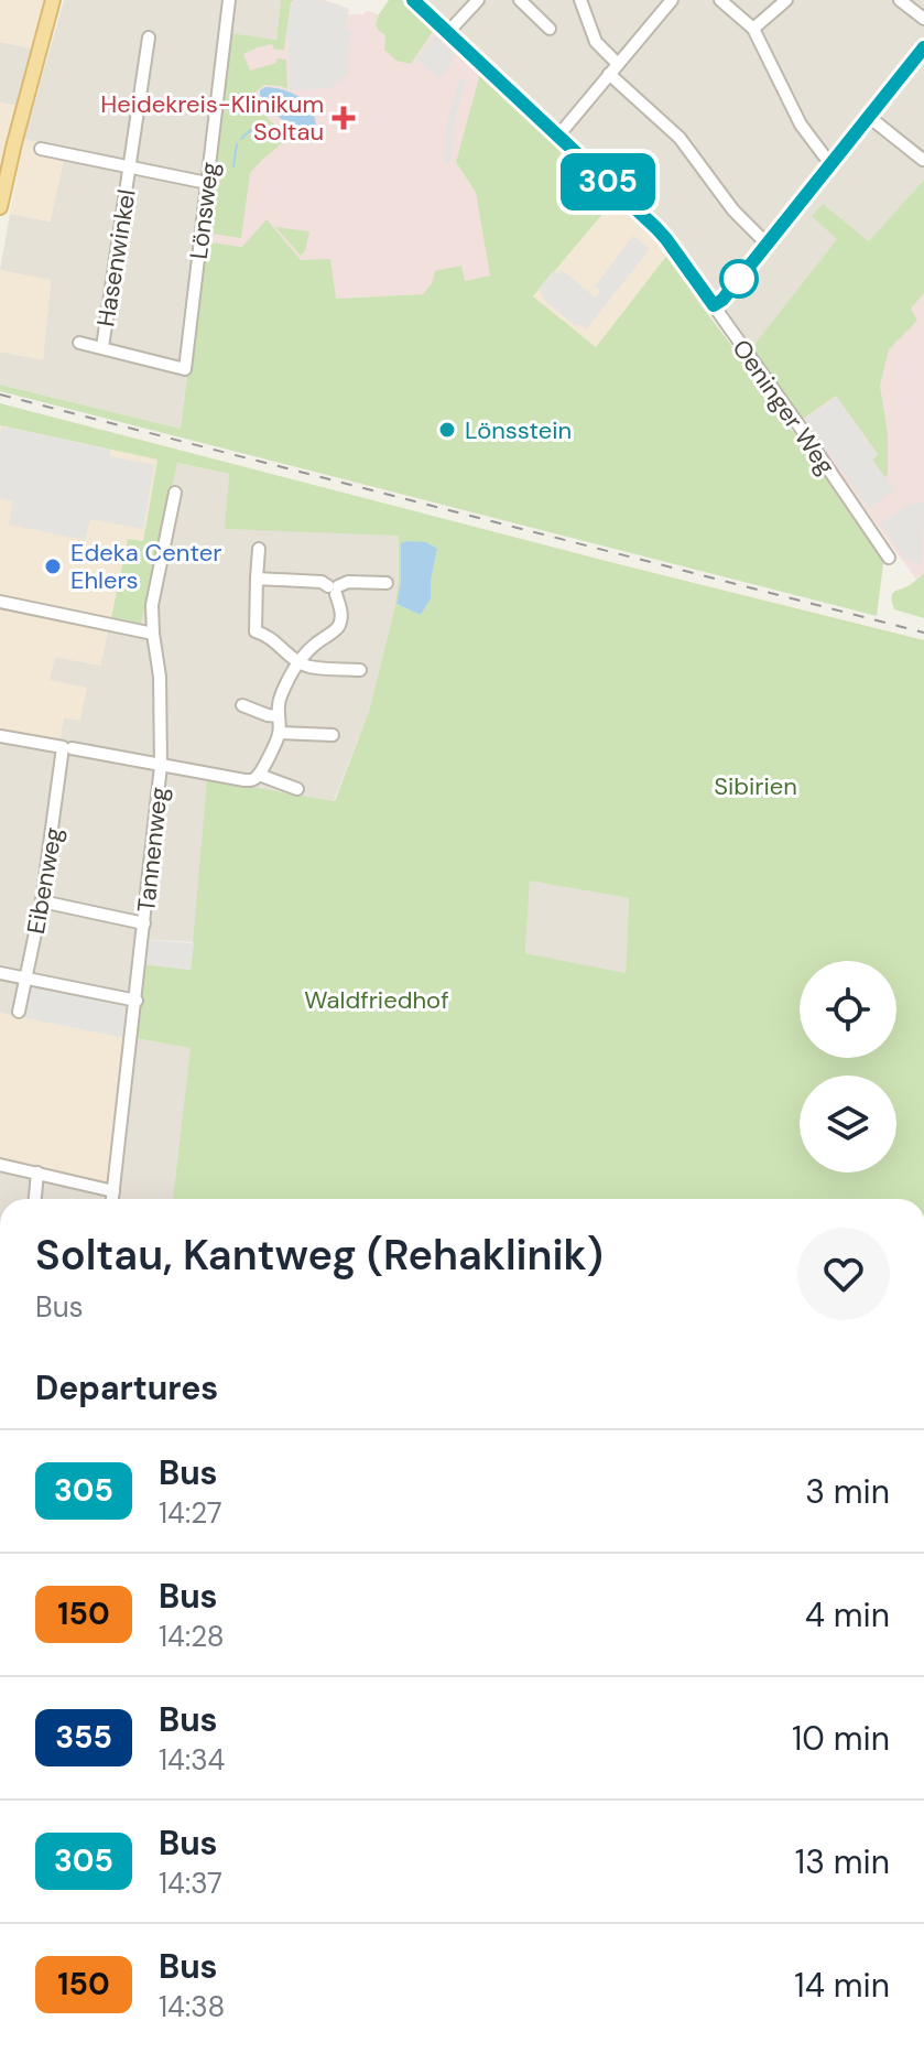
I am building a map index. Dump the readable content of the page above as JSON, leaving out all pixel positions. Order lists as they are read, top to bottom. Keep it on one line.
{"streets":{"street":["Lönsweg","Hasenwinkel","Oeninger Weg","Tannenweg","Eibenweg"]},"crossings":[["Lönsweg","Hasenwinkel"]],"parks":["Sibirien","Waldfriedhof"],"places":{"health":["Heidekreis-Klinikum Soltau"],"other":["Lönsstein","Edeka Center Ehlers"]},"lines":["bus line 305"],"page":{"on_map":"305","heading":[["Soltau, Kantweg (Rehaklinik)","Bus"],"Departures"],"list":[{"mark":"305","name":"Bus","note":"14:27","value":"3 min"},{"mark":"150","name":"Bus","note":"14:28","value":"4 min"},{"mark":"355","name":"Bus","note":"14:34","value":"10 min"},{"mark":"305","name":"Bus","note":"14:37","value":"13 min"},{"mark":"150","name":"Bus","note":"14:38","value":"14 min"}]}}
